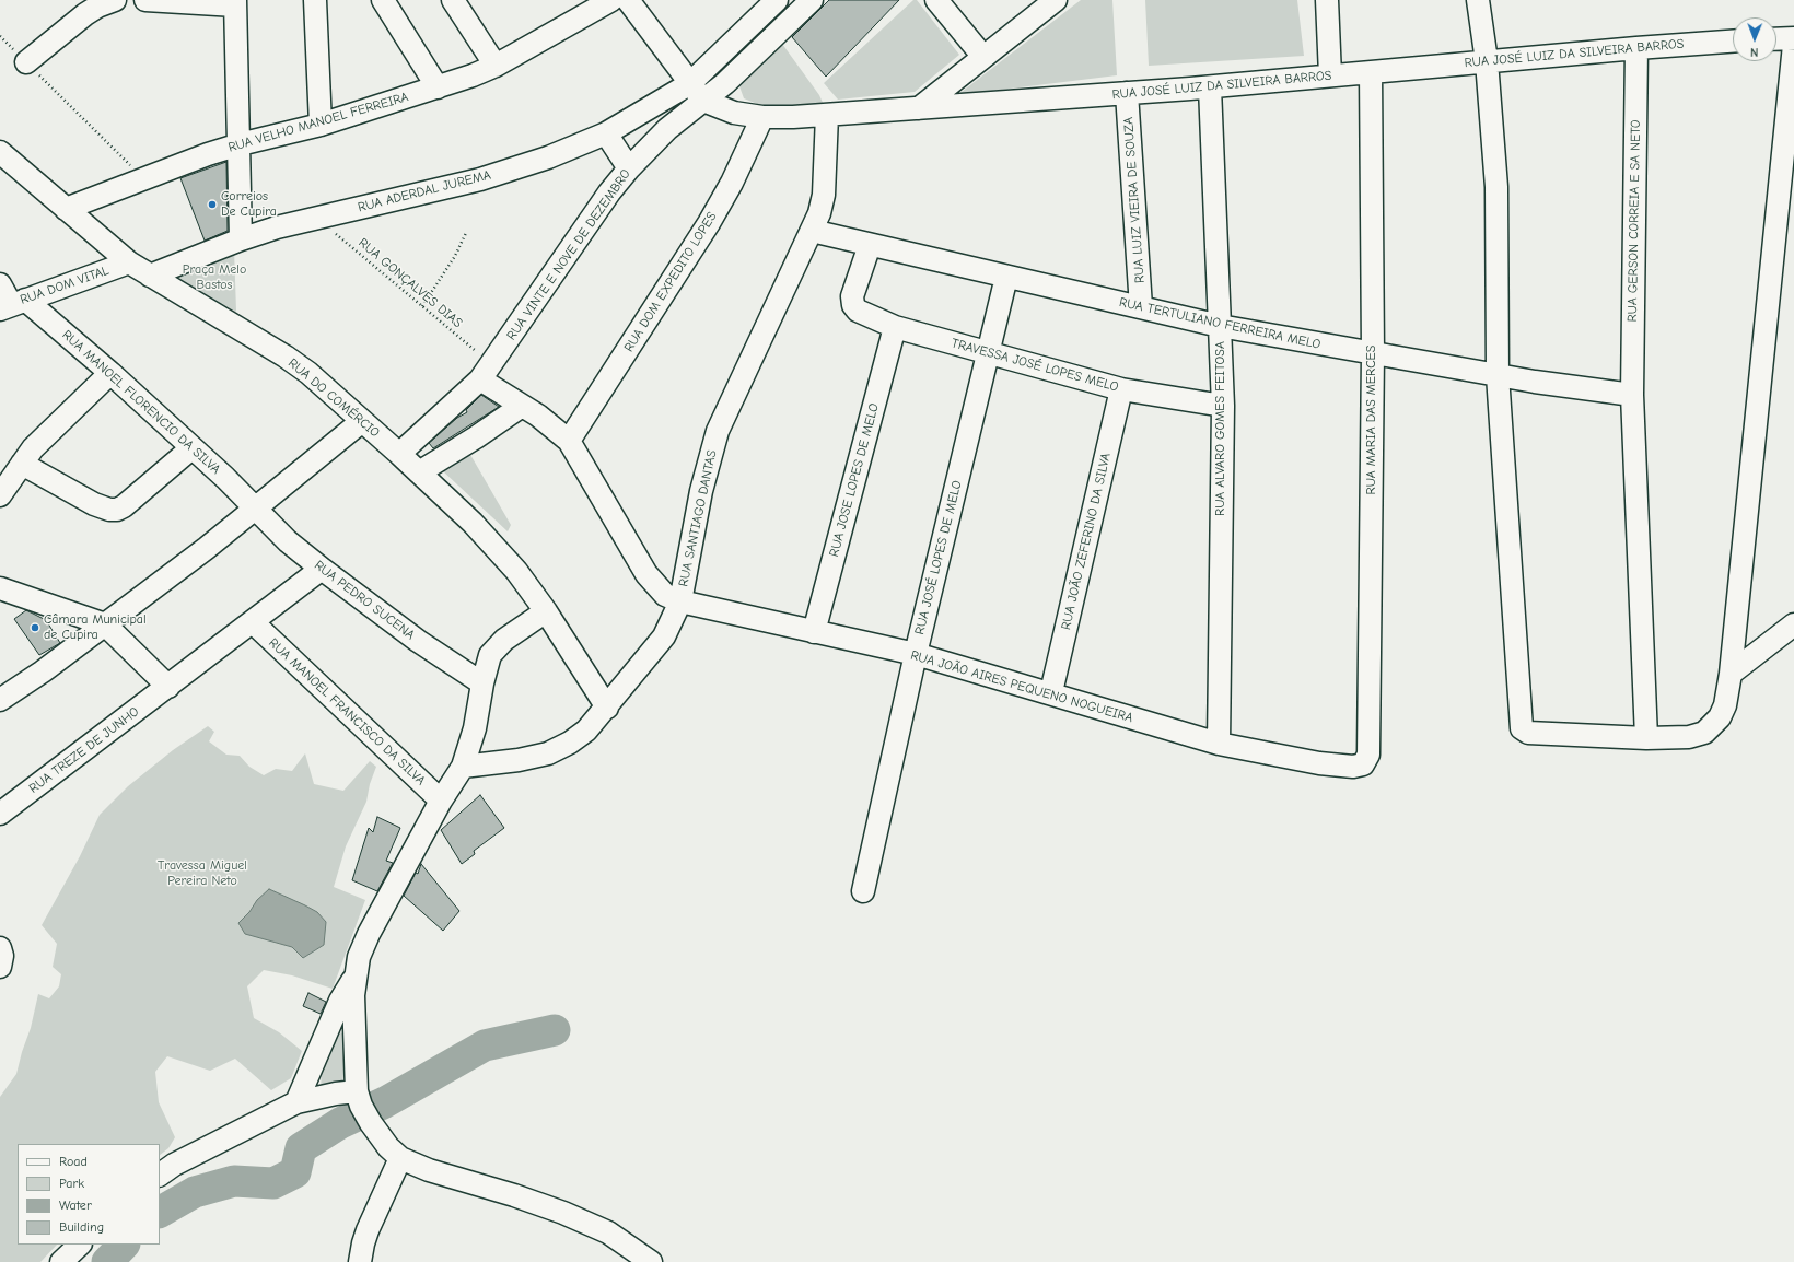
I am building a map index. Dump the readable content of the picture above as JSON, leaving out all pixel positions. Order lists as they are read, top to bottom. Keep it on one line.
{"streets":{"street":["RUA JOSÉ LUIZ DA SILVEIRA BARROS","RUA VELHO MANOEL FERREIRA","RUA ADERDAL JUREMA","RUA LUIZ VIEIRA DE SOUZA","RUA GERSON CORREIA E SA NETO","RUA VINTE E NOVE DE DEZEMBRO","RUA DOM EXPEDITO LOPES","RUA DOM VITAL","RUA TERTULIANO FERREIRA MELO","TRAVESSA JOSÉ LOPES MELO","RUA DO COMÉRCIO","RUA MANOEL FLORENCIO DA SILVA","RUA MARIA DAS MERCES","RUA ALVARO GOMES FEITOSA","RUA JOSE LOPES DE MELO","RUA SANTIAGO DANTAS","RUA JOÃO ZEFERINO DA SILVA","RUA JOSÉ LOPES DE MELO","RUA PEDRO SUCENA","RUA JOÃO AIRES PEQUENO NOGUEIRA","RUA MANOEL FRANCISCO DA SILVA","RUA TREZE DE JUNHO"],"path":["RUA GONÇALVES DIAS"]},"crossings":[["RUA JOSÉ LUIZ DA SILVEIRA BARROS","RUA LUIZ VIEIRA DE SOUZA"],["RUA JOSÉ LUIZ DA SILVEIRA BARROS","RUA GERSON CORREIA E SA NETO"],["RUA JOSÉ LUIZ DA SILVEIRA BARROS","RUA VINTE E NOVE DE DEZEMBRO"],["RUA JOSÉ LUIZ DA SILVEIRA BARROS","RUA DOM EXPEDITO LOPES"],["RUA JOSÉ LUIZ DA SILVEIRA BARROS","RUA MARIA DAS MERCES"],["RUA JOSÉ LUIZ DA SILVEIRA BARROS","RUA ALVARO GOMES FEITOSA"],["RUA JOSÉ LUIZ DA SILVEIRA BARROS","RUA SANTIAGO DANTAS"],["RUA VELHO MANOEL FERREIRA","RUA DO COMÉRCIO"],["RUA ADERDAL JUREMA","RUA GONÇALVES DIAS"],["RUA ADERDAL JUREMA","RUA DO COMÉRCIO"],["RUA LUIZ VIEIRA DE SOUZA","RUA TERTULIANO FERREIRA MELO"],["RUA GERSON CORREIA E SA NETO","RUA TERTULIANO FERREIRA MELO"],["RUA VINTE E NOVE DE DEZEMBRO","RUA GONÇALVES DIAS"],["RUA VINTE E NOVE DE DEZEMBRO","RUA DO COMÉRCIO"],["RUA VINTE E NOVE DE DEZEMBRO","RUA JOÃO AIRES PEQUENO NOGUEIRA"],["RUA DOM EXPEDITO LOPES","RUA JOÃO AIRES PEQUENO NOGUEIRA"],["RUA GONÇALVES DIAS","RUA JOÃO AIRES PEQUENO NOGUEIRA"],["RUA DOM VITAL","RUA DO COMÉRCIO"],["RUA DOM VITAL","RUA MANOEL FLORENCIO DA SILVA"],["RUA TERTULIANO FERREIRA MELO","TRAVESSA JOSÉ LOPES MELO"],["RUA TERTULIANO FERREIRA MELO","RUA MARIA DAS MERCES"],["RUA TERTULIANO FERREIRA MELO","RUA ALVARO GOMES FEITOSA"],["RUA TERTULIANO FERREIRA MELO","RUA SANTIAGO DANTAS"],["RUA TERTULIANO FERREIRA MELO","RUA JOSÉ LOPES DE MELO"],["TRAVESSA JOSÉ LOPES MELO","RUA ALVARO GOMES FEITOSA"],["TRAVESSA JOSÉ LOPES MELO","RUA JOSE LOPES DE MELO"],["TRAVESSA JOSÉ LOPES MELO","RUA JOÃO ZEFERINO DA SILVA"],["TRAVESSA JOSÉ LOPES MELO","RUA JOSÉ LOPES DE MELO"],["RUA DO COMÉRCIO","RUA SANTIAGO DANTAS"],["RUA MANOEL FLORENCIO DA SILVA","RUA PEDRO SUCENA"],["RUA MARIA DAS MERCES","RUA JOÃO AIRES PEQUENO NOGUEIRA"],["RUA ALVARO GOMES FEITOSA","RUA JOÃO AIRES PEQUENO NOGUEIRA"],["RUA JOSE LOPES DE MELO","RUA JOÃO AIRES PEQUENO NOGUEIRA"],["RUA SANTIAGO DANTAS","RUA JOÃO AIRES PEQUENO NOGUEIRA"],["RUA JOÃO ZEFERINO DA SILVA","RUA JOÃO AIRES PEQUENO NOGUEIRA"],["RUA JOSÉ LOPES DE MELO","RUA JOÃO AIRES PEQUENO NOGUEIRA"],["RUA PEDRO SUCENA","RUA TREZE DE JUNHO"],["RUA MANOEL FRANCISCO DA SILVA","RUA TREZE DE JUNHO"]],"parks":["Praça Melo Bastos","Travessa Miguel Pereira Neto"],"places":["Correios De Cupira","Câmara Municipal de Cupira"],"legend":["Road","Park","Water","Building"],"north":"bottom"}
